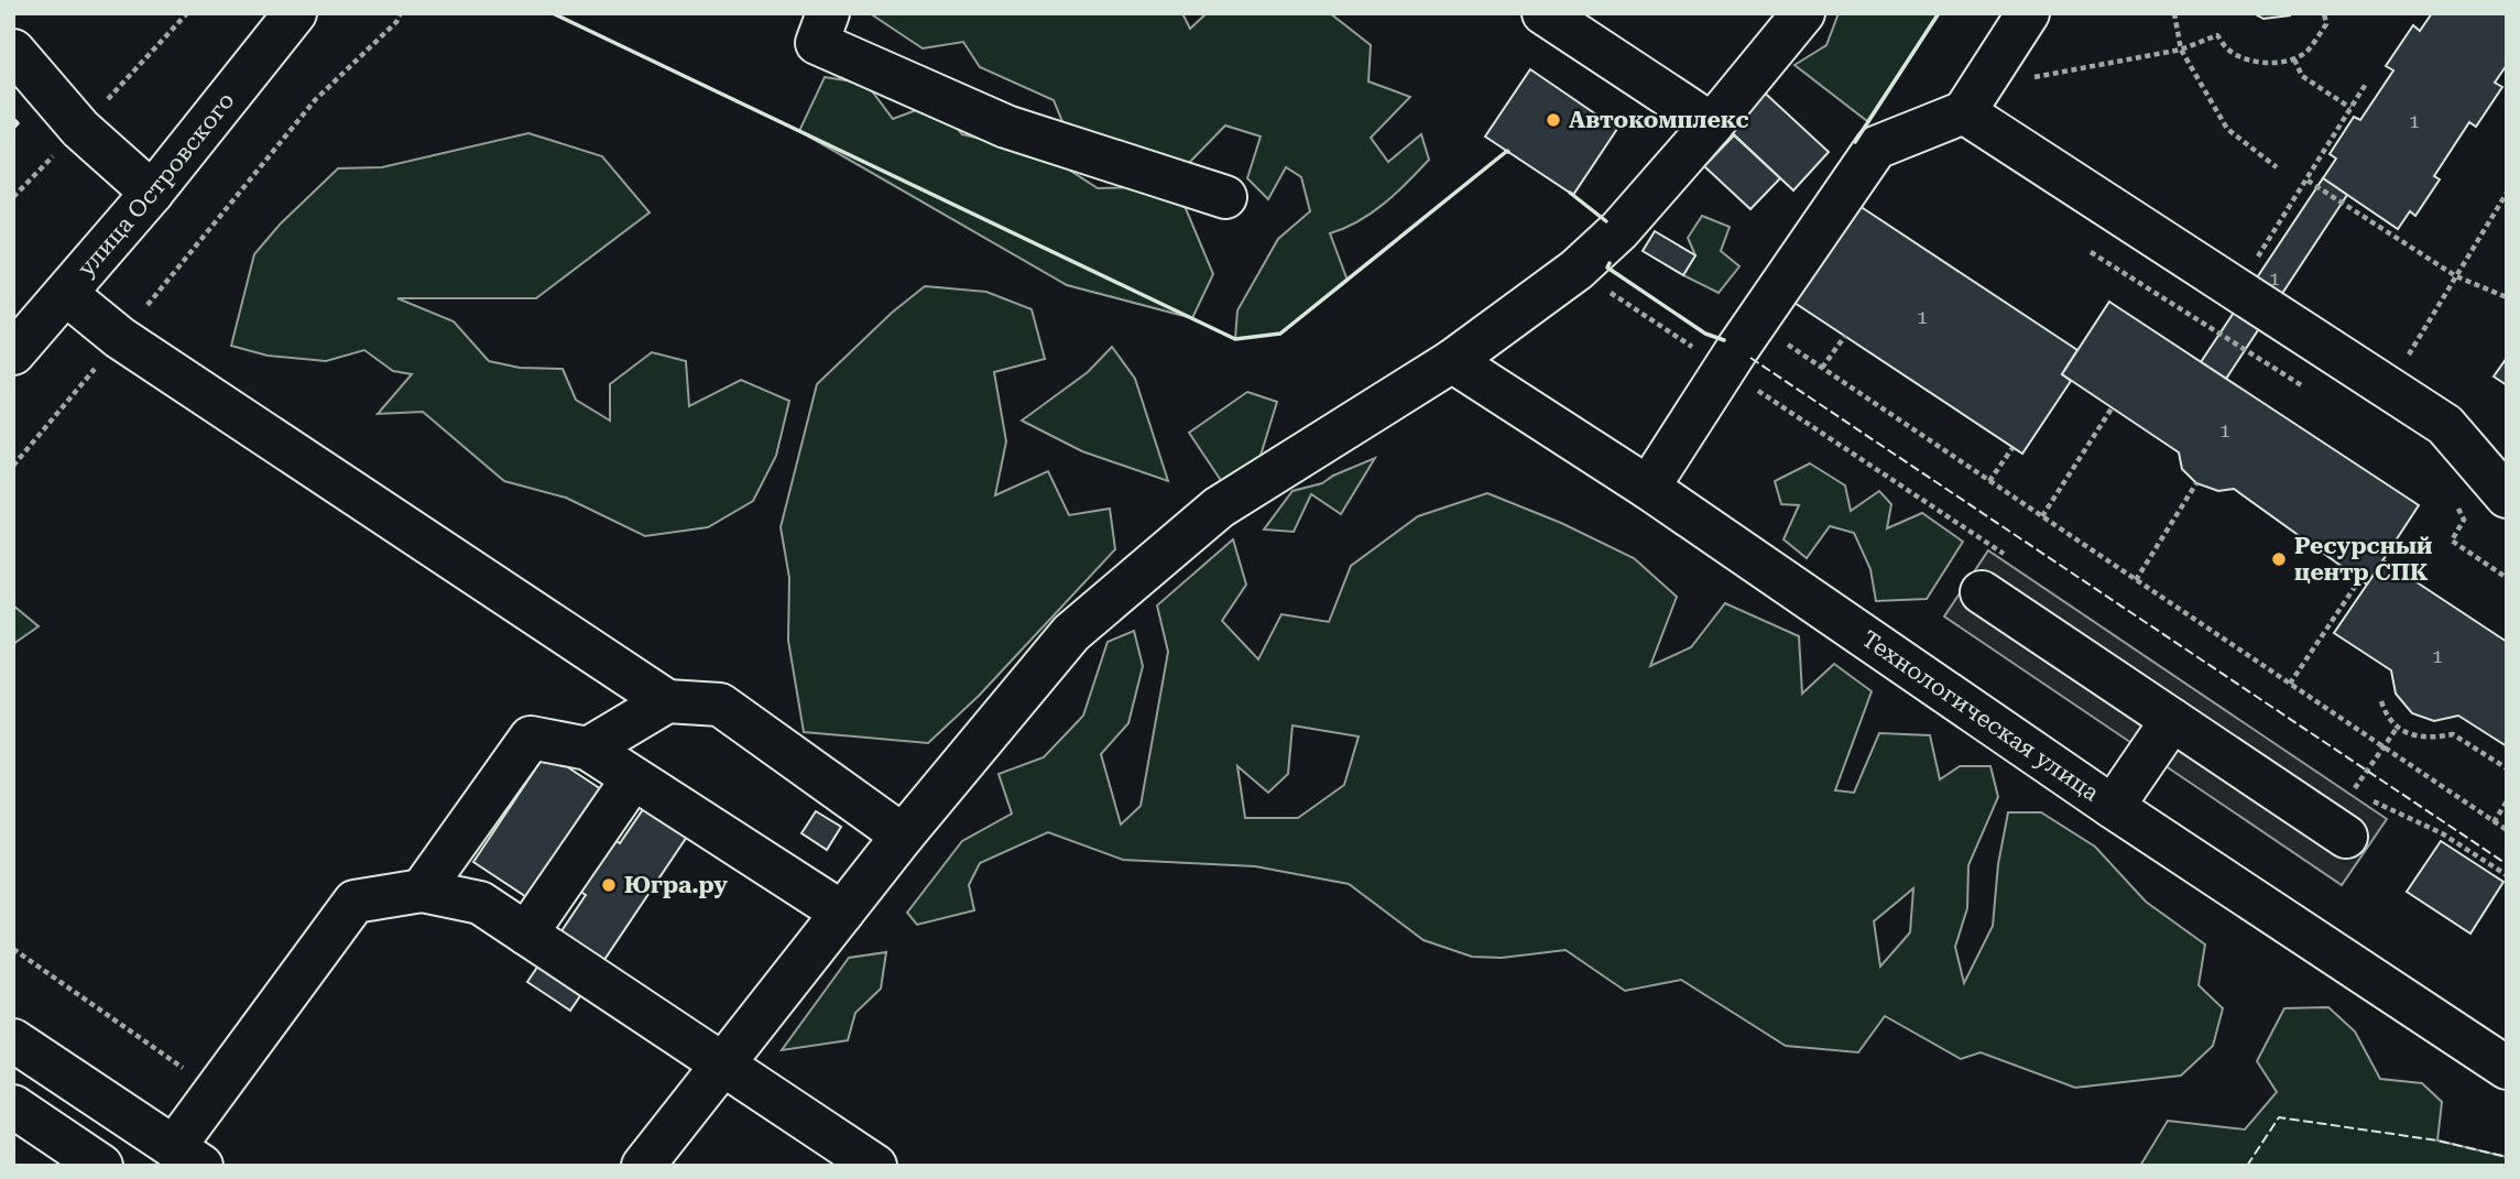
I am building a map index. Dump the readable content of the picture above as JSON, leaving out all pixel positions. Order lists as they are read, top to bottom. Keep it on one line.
{"streets":{"street":["улица Островского","Технологическая улица"]},"places":["Автокомплекс","Ресурсный центр СПК","Югра.ру"],"house_numbers":["1","1","1","1","1"]}
